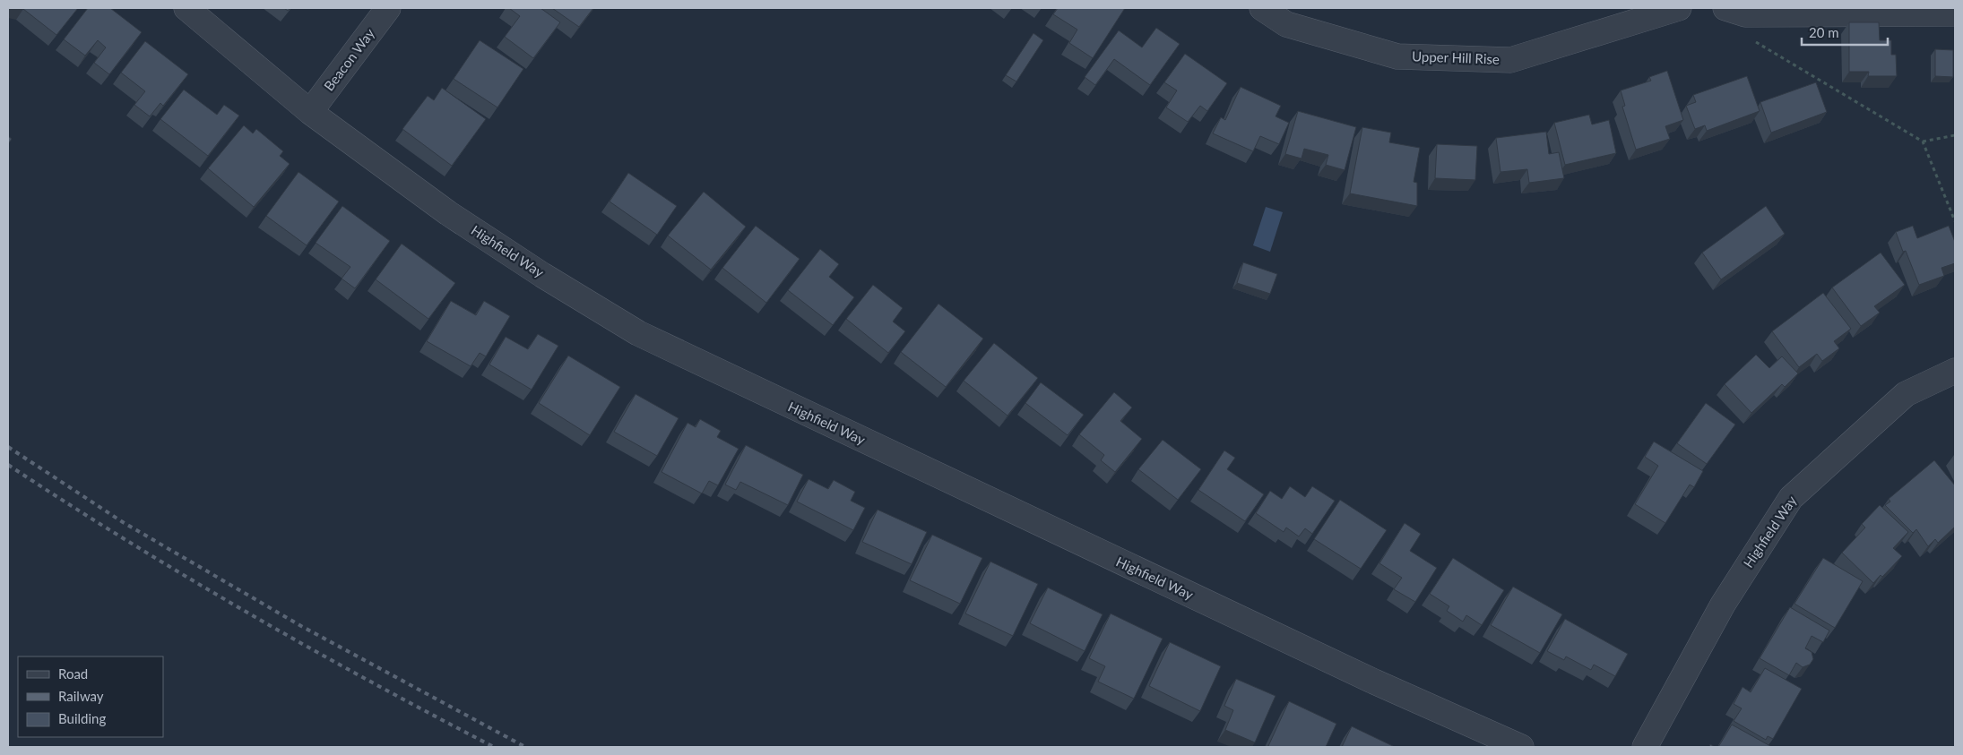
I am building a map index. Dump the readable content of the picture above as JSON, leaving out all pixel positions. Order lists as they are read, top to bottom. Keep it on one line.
{"streets":{"street":["Upper Hill Rise","Beacon Way","Highfield Way"]},"crossings":[["Beacon Way","Highfield Way"]],"legend":["Road","Railway","Building"],"scale_bar":"20 m"}
